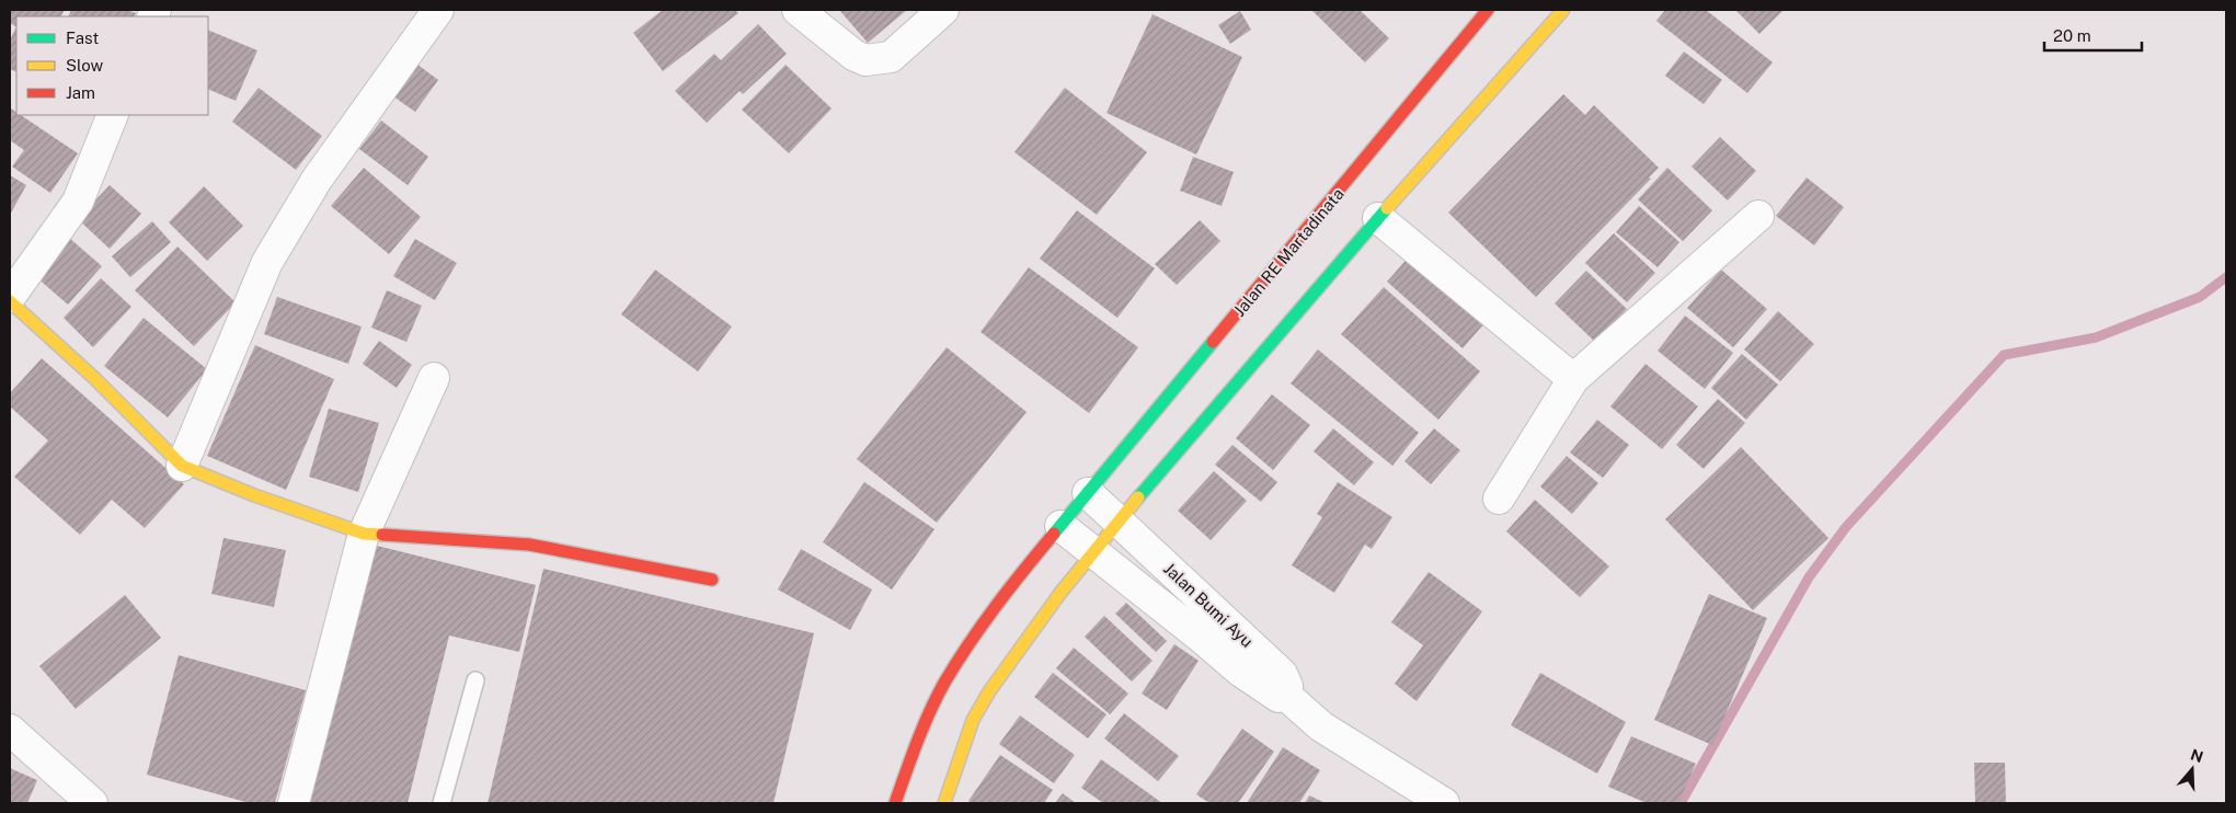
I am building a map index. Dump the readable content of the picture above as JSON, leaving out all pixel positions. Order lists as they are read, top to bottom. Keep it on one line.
{"streets":{"main road":["Jalan RE Martadinata"],"street":["Jalan Bumi Ayu"]},"legend":["Fast","Slow","Jam"],"scale_bar":"20 m","north":"top"}
